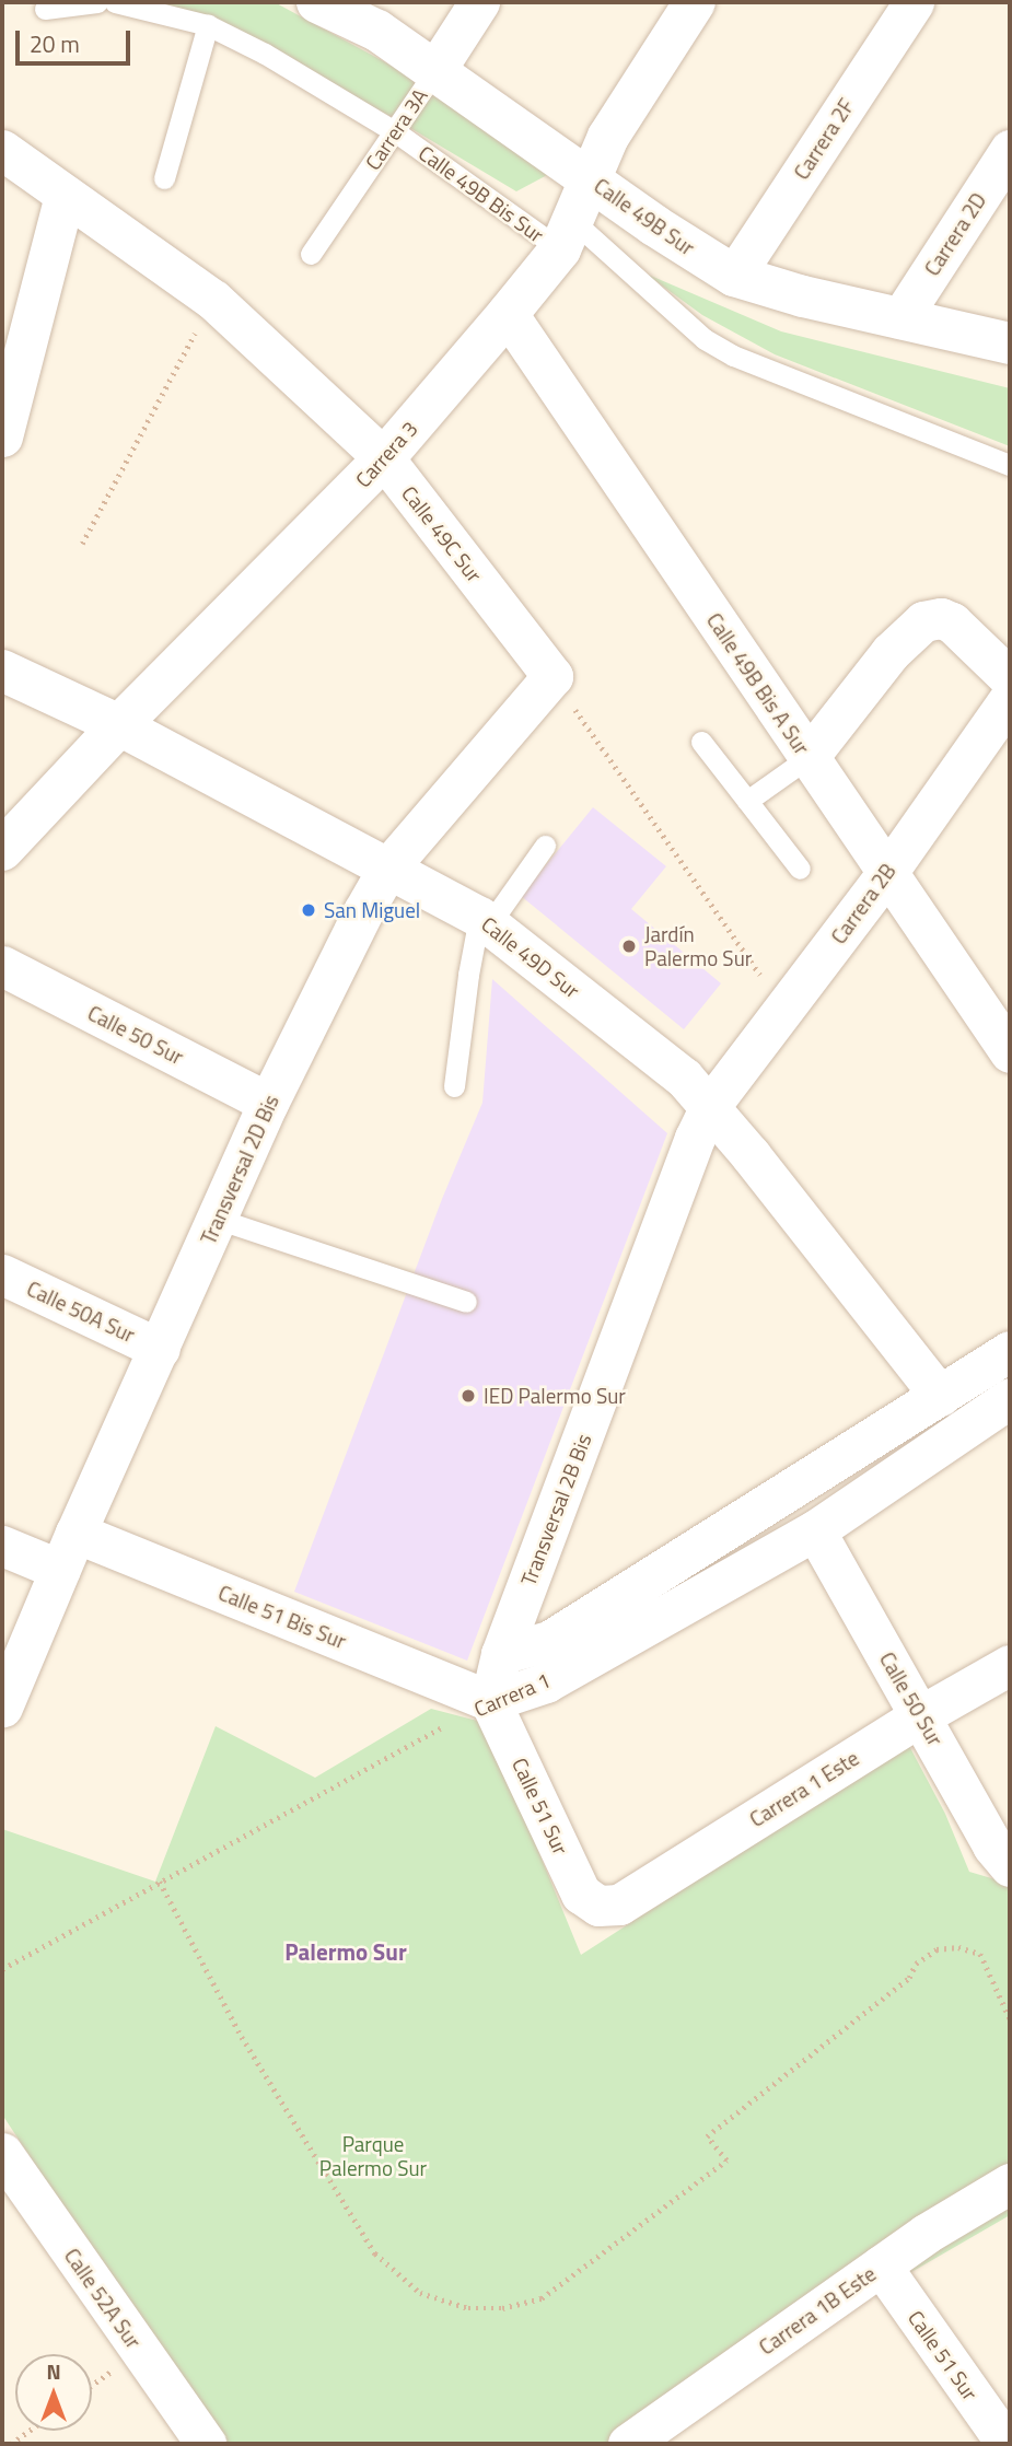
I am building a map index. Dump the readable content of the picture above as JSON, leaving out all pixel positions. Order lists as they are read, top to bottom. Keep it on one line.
{"streets":{"street":["Carrera 3A","Carrera 2F","Calle 49B Sur","Carrera 2D","Carrera 3","Calle 49C Sur","Calle 49B Bis A Sur","Carrera 2B","Calle 49D Sur","Calle 50 Sur","Transversal 2D Bis","Calle 50A Sur","Transversal 2B Bis","Calle 51 Bis Sur","Carrera 1","Carrera 1 Este","Calle 51 Sur","Calle 52A Sur","Carrera 1B Este"],"lane":["Calle 49B Bis Sur"]},"crossings":[["Carrera 3A","Calle 49B Bis Sur"],["Carrera 3A","Calle 49B Sur"],["Carrera 2F","Calle 49B Sur"],["Calle 49B Bis Sur","Carrera 3"],["Calle 49B Sur","Carrera 2D"],["Calle 49B Sur","Carrera 3"],["Carrera 3","Calle 49C Sur"],["Carrera 3","Calle 49B Bis A Sur"],["Carrera 3","Calle 49D Sur"],["Calle 49C Sur","Transversal 2D Bis"],["Calle 49B Bis A Sur","Carrera 2B"],["Carrera 2B","Calle 49D Sur"],["Carrera 2B","Transversal 2B Bis"],["Calle 49D Sur","Transversal 2D Bis"],["Calle 49D Sur","Transversal 2B Bis"],["Calle 49D Sur","Carrera 1"],["Calle 50 Sur","Transversal 2D Bis"],["Calle 50 Sur","Carrera 1"],["Calle 50 Sur","Carrera 1 Este"],["Transversal 2D Bis","Calle 50A Sur"],["Transversal 2D Bis","Calle 51 Bis Sur"],["Transversal 2B Bis","Calle 51 Bis Sur"],["Transversal 2B Bis","Carrera 1"],["Transversal 2B Bis","Calle 51 Sur"],["Calle 51 Bis Sur","Carrera 1"],["Calle 51 Bis Sur","Calle 51 Sur"],["Carrera 1","Calle 51 Sur"],["Carrera 1 Este","Calle 51 Sur"],["Calle 51 Sur","Carrera 1B Este"]],"districts":["Palermo Sur"],"parks":["Parque Palermo Sur"],"places":["San Miguel","Jardín Palermo Sur","IED Palermo Sur"],"scale_bar":"20 m","north":"top"}
